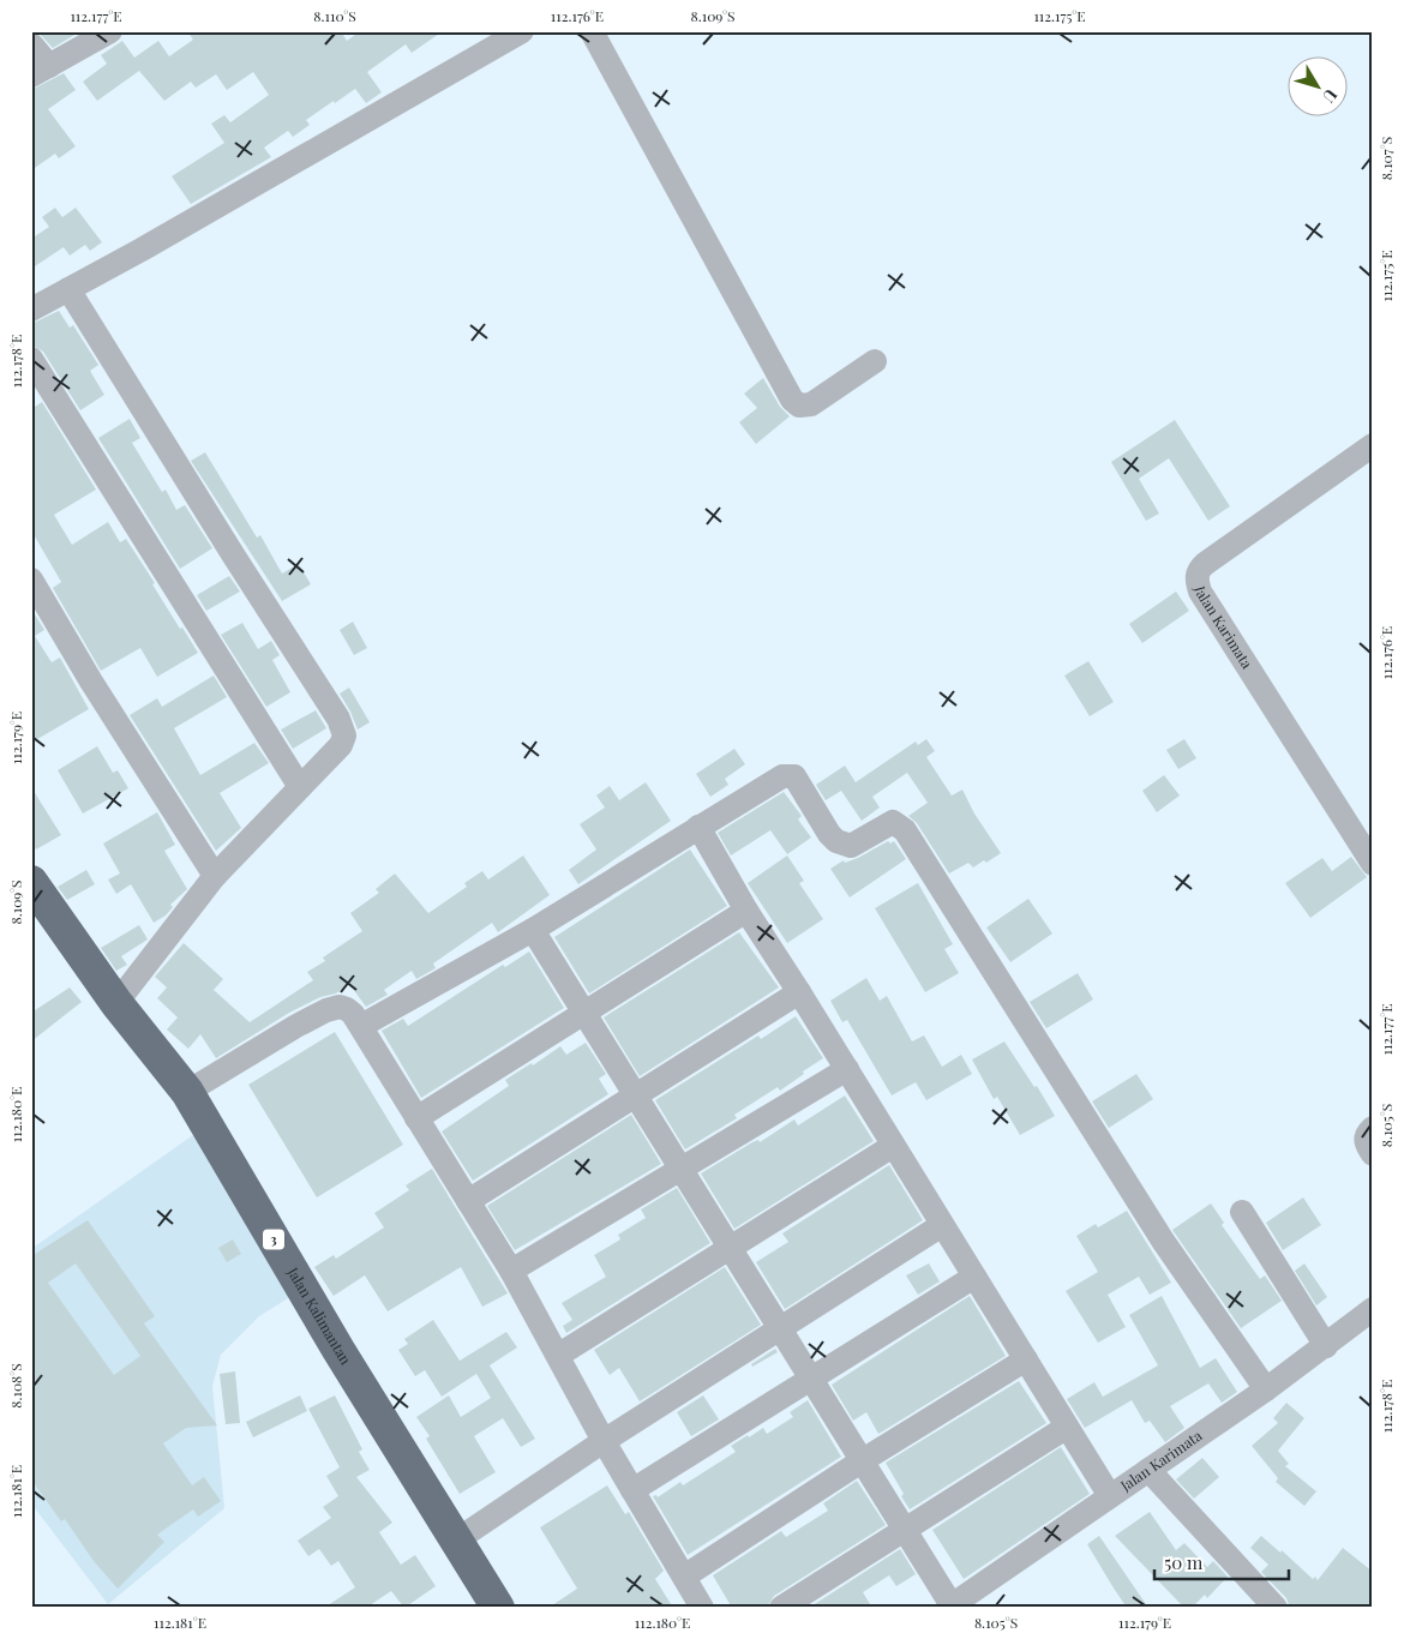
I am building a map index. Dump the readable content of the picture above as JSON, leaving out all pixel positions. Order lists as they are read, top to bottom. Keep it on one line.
{"streets":{"highway":["3","Jalan Kalimantan"],"street":["Jalan Karimata"]},"scale_bar":"50 m","north":"bottom right","coordinates":["112.177°E","8.110°S","112.176°E","8.109°S","112.175°E","8.107°S","112.178°E","112.179°E","112.180°E","8.105°S","8.108°S","112.181°E"]}
